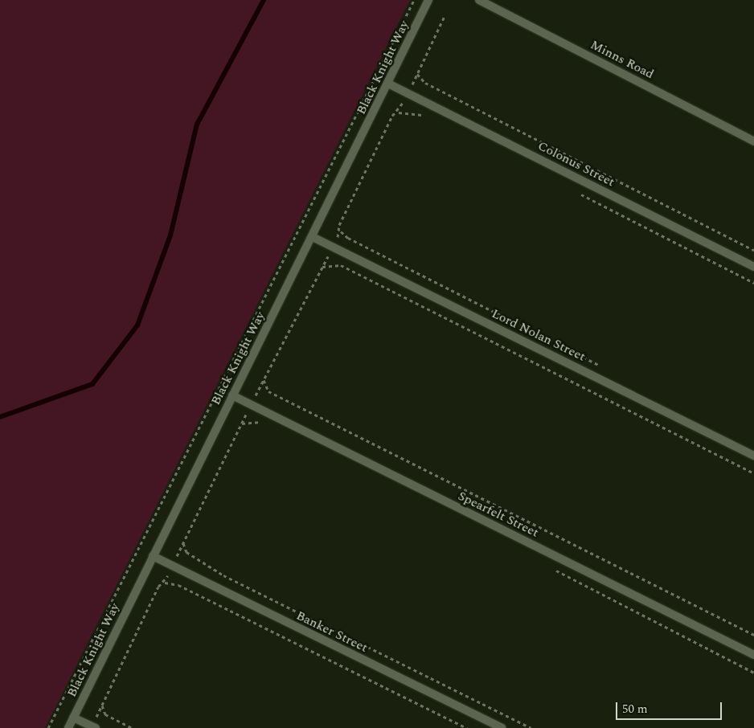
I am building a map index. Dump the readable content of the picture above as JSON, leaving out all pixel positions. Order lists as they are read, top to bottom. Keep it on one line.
{"streets":{"street":["Minns Road","Black Knight Way","Colonus Street","Lord Nolan Street","Spearfelt Street","Banker Street"]},"crossings":[["Black Knight Way","Colonus Street"],["Black Knight Way","Lord Nolan Street"],["Black Knight Way","Spearfelt Street"],["Black Knight Way","Banker Street"]],"scale_bar":"50 m"}
